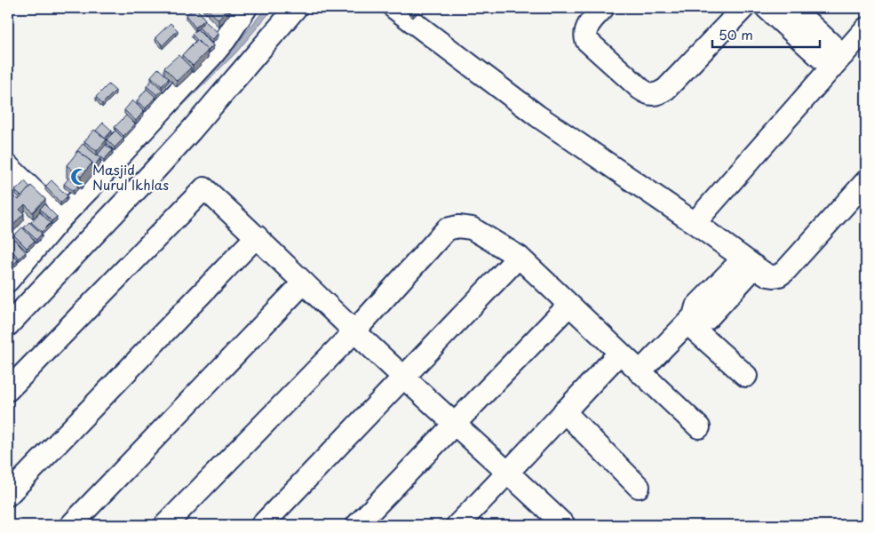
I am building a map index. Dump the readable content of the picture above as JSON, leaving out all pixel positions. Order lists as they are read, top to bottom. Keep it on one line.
{"places":{"mosque":["Masjid Nurul Ikhlas"]},"scale_bar":"50 m"}
